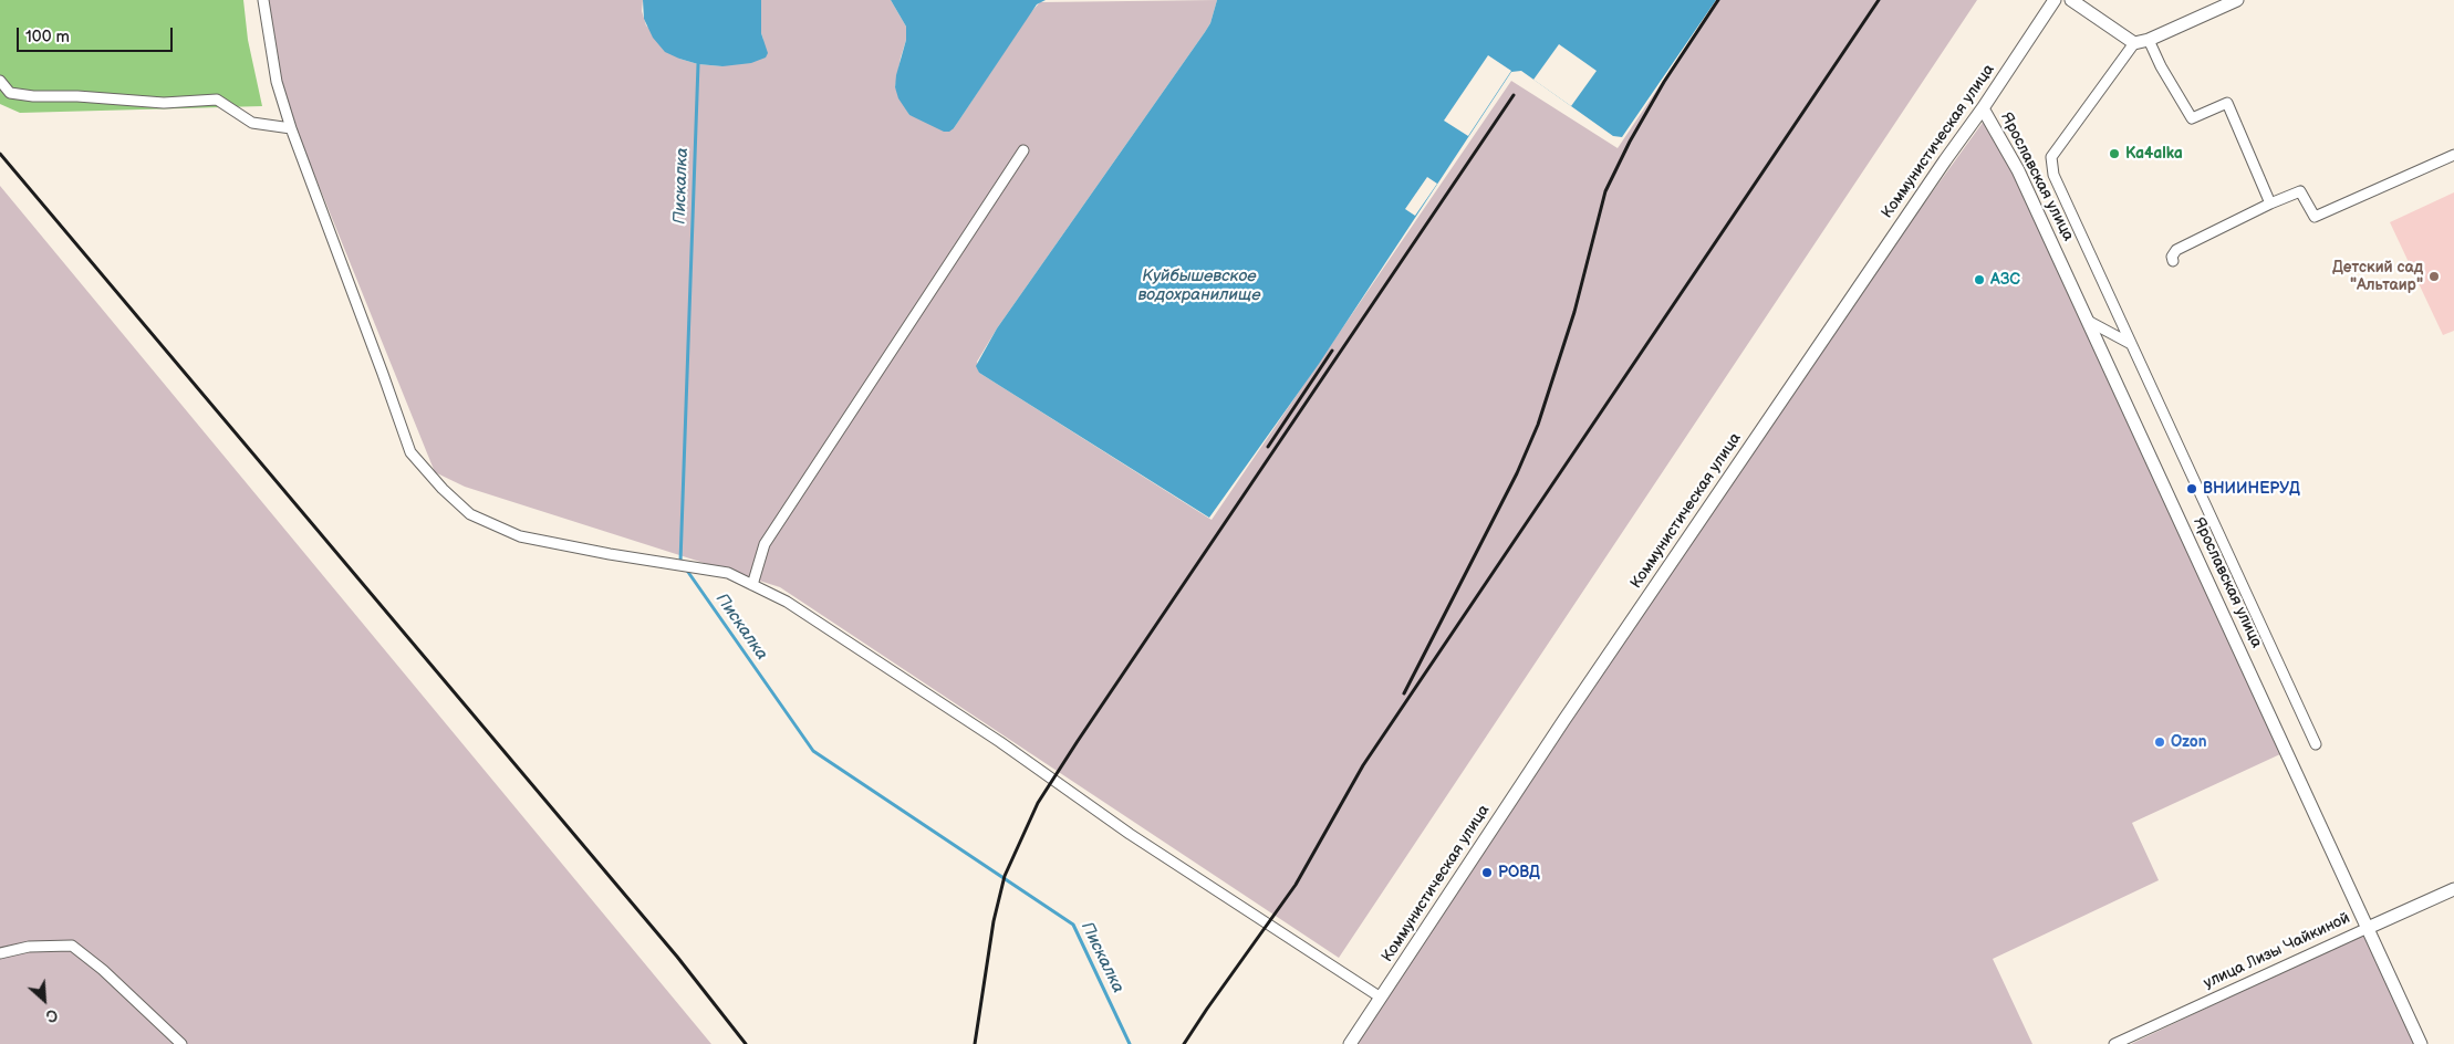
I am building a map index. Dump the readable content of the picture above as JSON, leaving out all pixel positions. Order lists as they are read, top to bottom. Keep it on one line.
{"streets":{"main road":["Коммунистическая улица","Ярославская улица","улица Лизы Чайкиной"]},"crossings":[["Коммунистическая улица","Ярославская улица"],["Ярославская улица","улица Лизы Чайкиной"]],"water":["Пискалка","Куйбышевское водохранилище"],"places":["Ka4alka","Детский сад \"Альтаир\"","АЗС","ВНИИНЕРУД","Ozon","РОВД"],"scale_bar":"100 m","north":"bottom right"}
